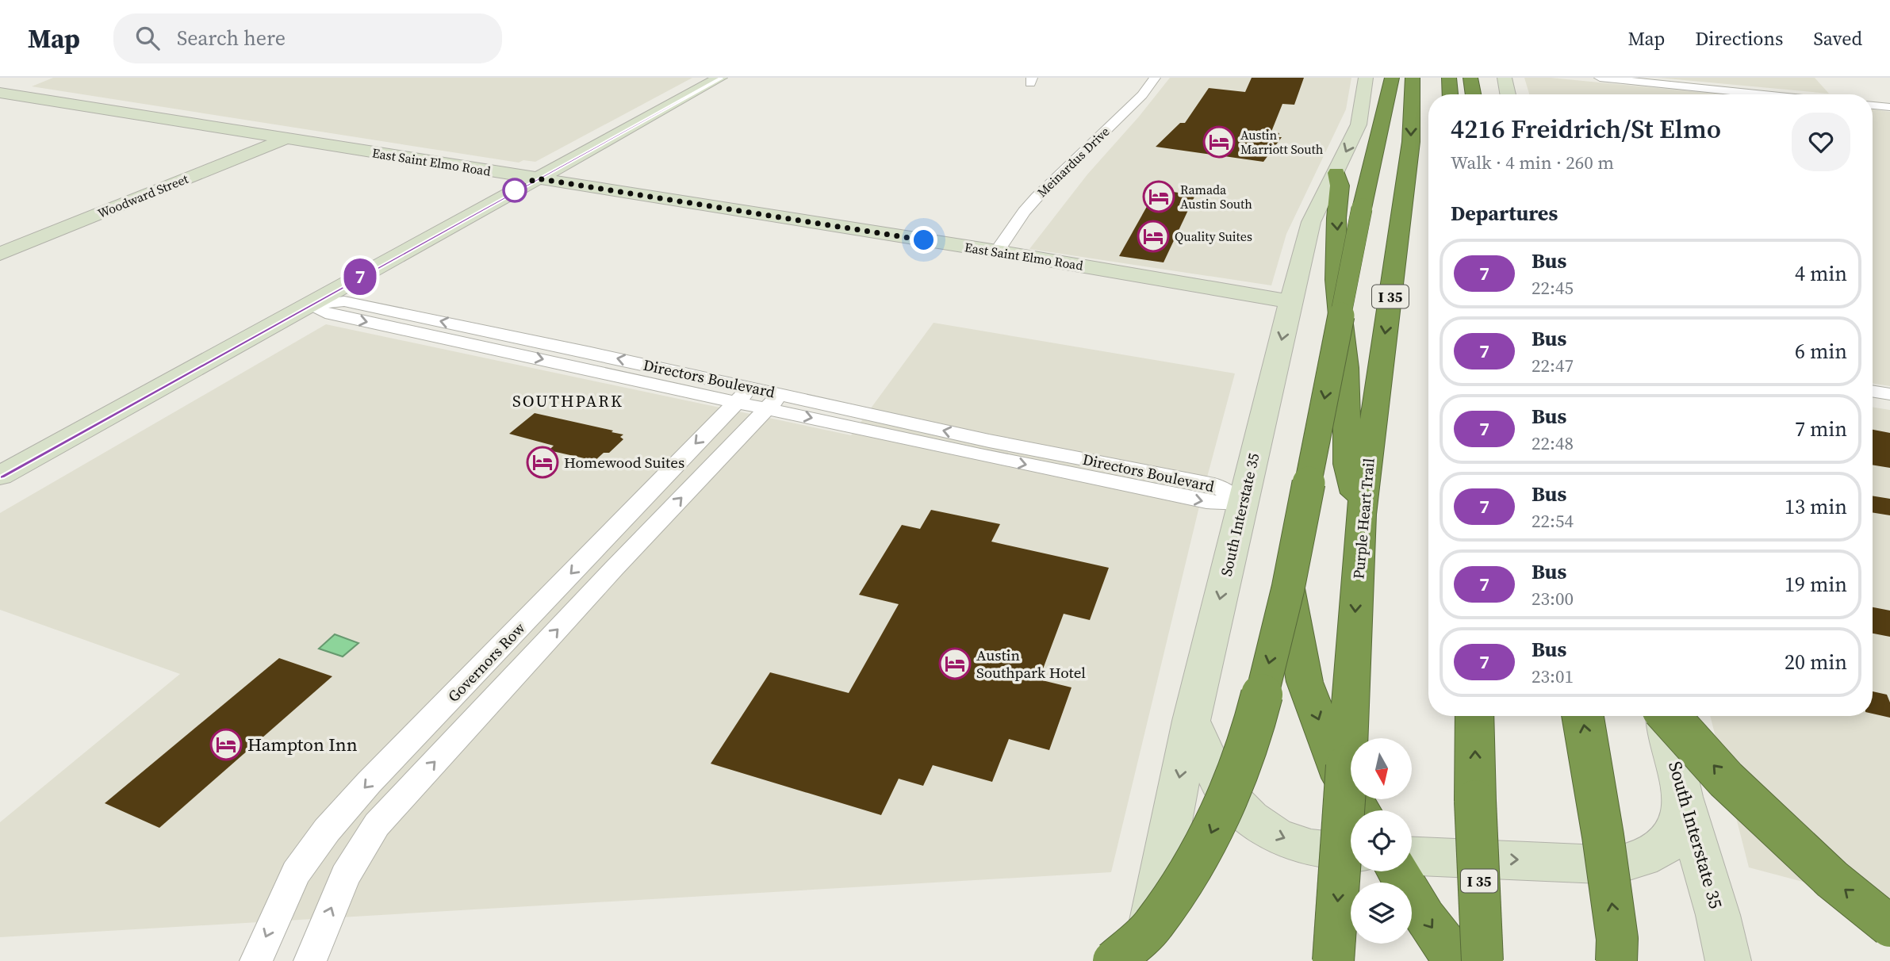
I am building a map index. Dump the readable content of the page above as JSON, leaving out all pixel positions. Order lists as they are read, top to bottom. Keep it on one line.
{"streets":{"highway":["I 35","Purple Heart Trail"],"street":["East Saint Elmo Road","Meinardus Drive","Woodward Street","Directors Boulevard","South Interstate 35","Governors Row"]},"crossings":[["East Saint Elmo Road","Meinardus Drive"],["East Saint Elmo Road","Woodward Street"],["East Saint Elmo Road","South Interstate 35"],["Directors Boulevard","South Interstate 35"],["Directors Boulevard","Governors Row"]],"one_way":["South Interstate 35"],"districts":["SOUTHPARK"],"places":{"hotel":["Austin Marriott South","Ramada Austin South","Quality Suites","Homewood Suites","Austin Southpark Hotel","Hampton Inn"]},"lines":["bus line 7"],"north":"bottom","page":{"header":"Map","search":"Search here","nav":["Map","Directions","Saved"],"on_map":"7","heading":[["4216 Freidrich/St Elmo","Walk · 4 min · 260 m"],"Departures"],"list":[{"mark":"7","name":"Bus","note":"22:45","value":"4 min"},{"mark":"7","name":"Bus","note":"22:47","value":"6 min"},{"mark":"7","name":"Bus","note":"22:48","value":"7 min"},{"mark":"7","name":"Bus","note":"22:54","value":"13 min"},{"mark":"7","name":"Bus","note":"23:00","value":"19 min"},{"mark":"7","name":"Bus","note":"23:01","value":"20 min"}]}}
